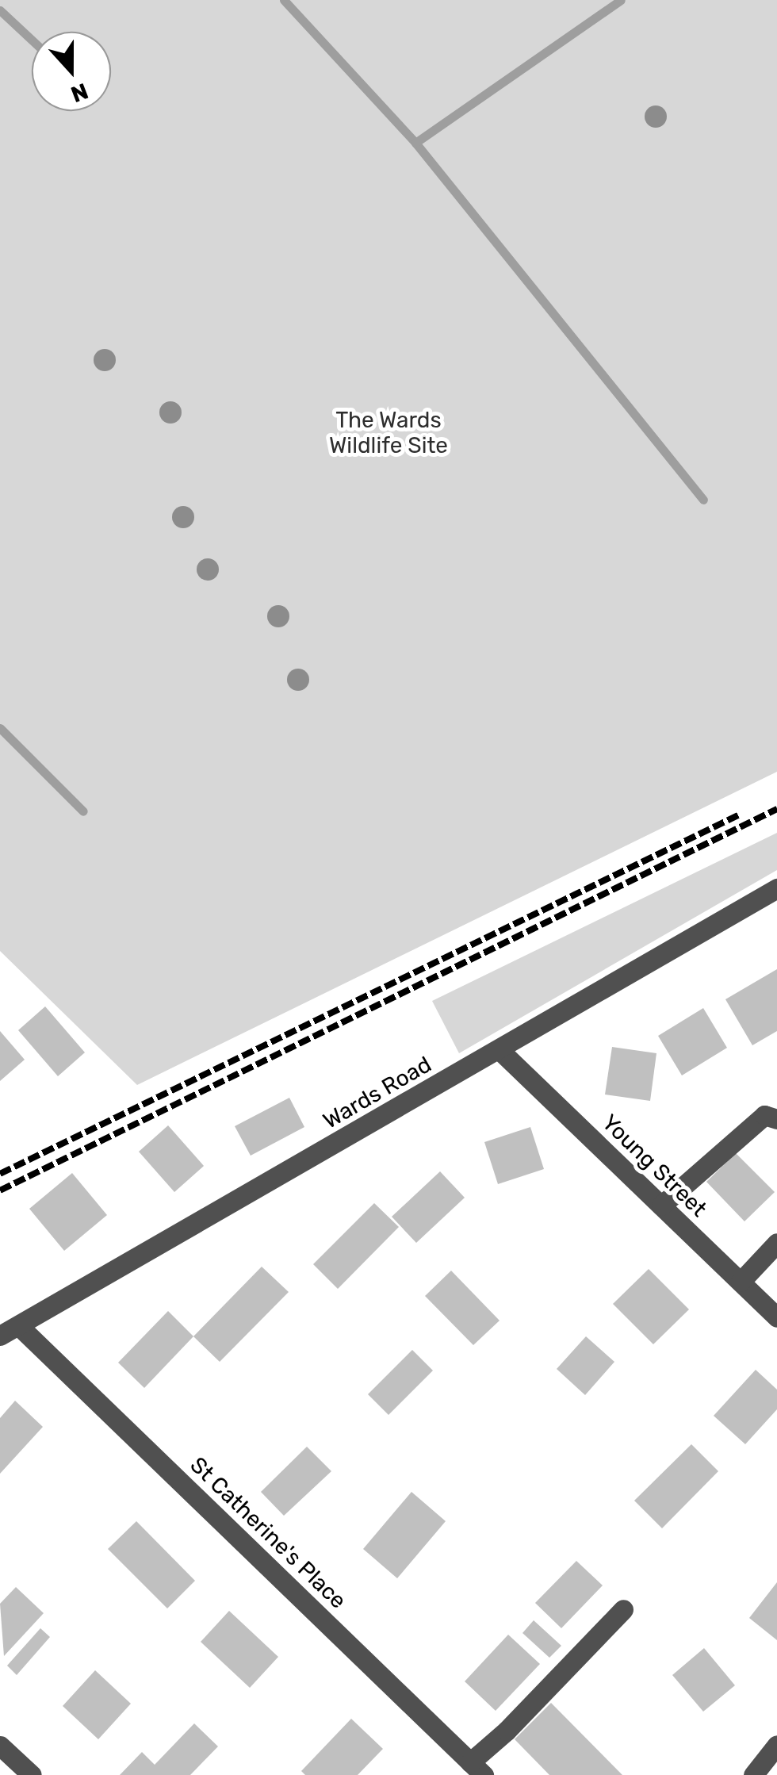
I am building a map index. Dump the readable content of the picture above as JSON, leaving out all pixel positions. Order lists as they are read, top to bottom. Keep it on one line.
{"streets":{"street":["Wards Road","Young Street","St Catherine's Place"]},"crossings":[["Wards Road","Young Street"],["Wards Road","St Catherine's Place"]],"parks":["The Wards Wildlife Site"],"north":"bottom"}
